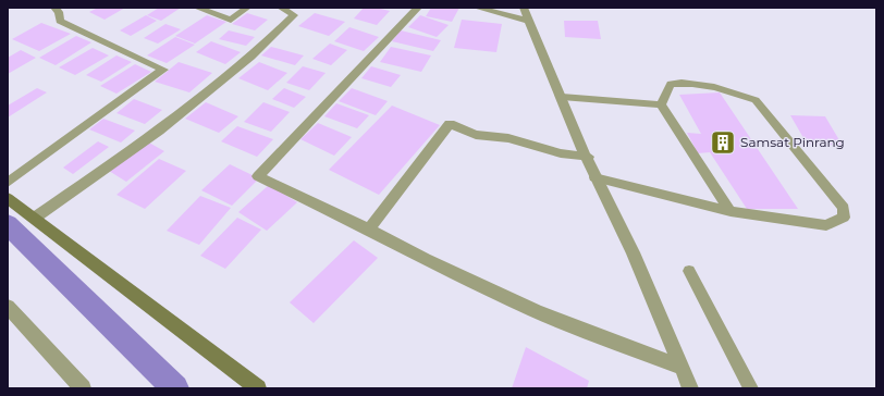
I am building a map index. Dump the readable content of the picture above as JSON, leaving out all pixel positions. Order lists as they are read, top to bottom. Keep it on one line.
{"places":{"building":["Samsat Pinrang"]}}
